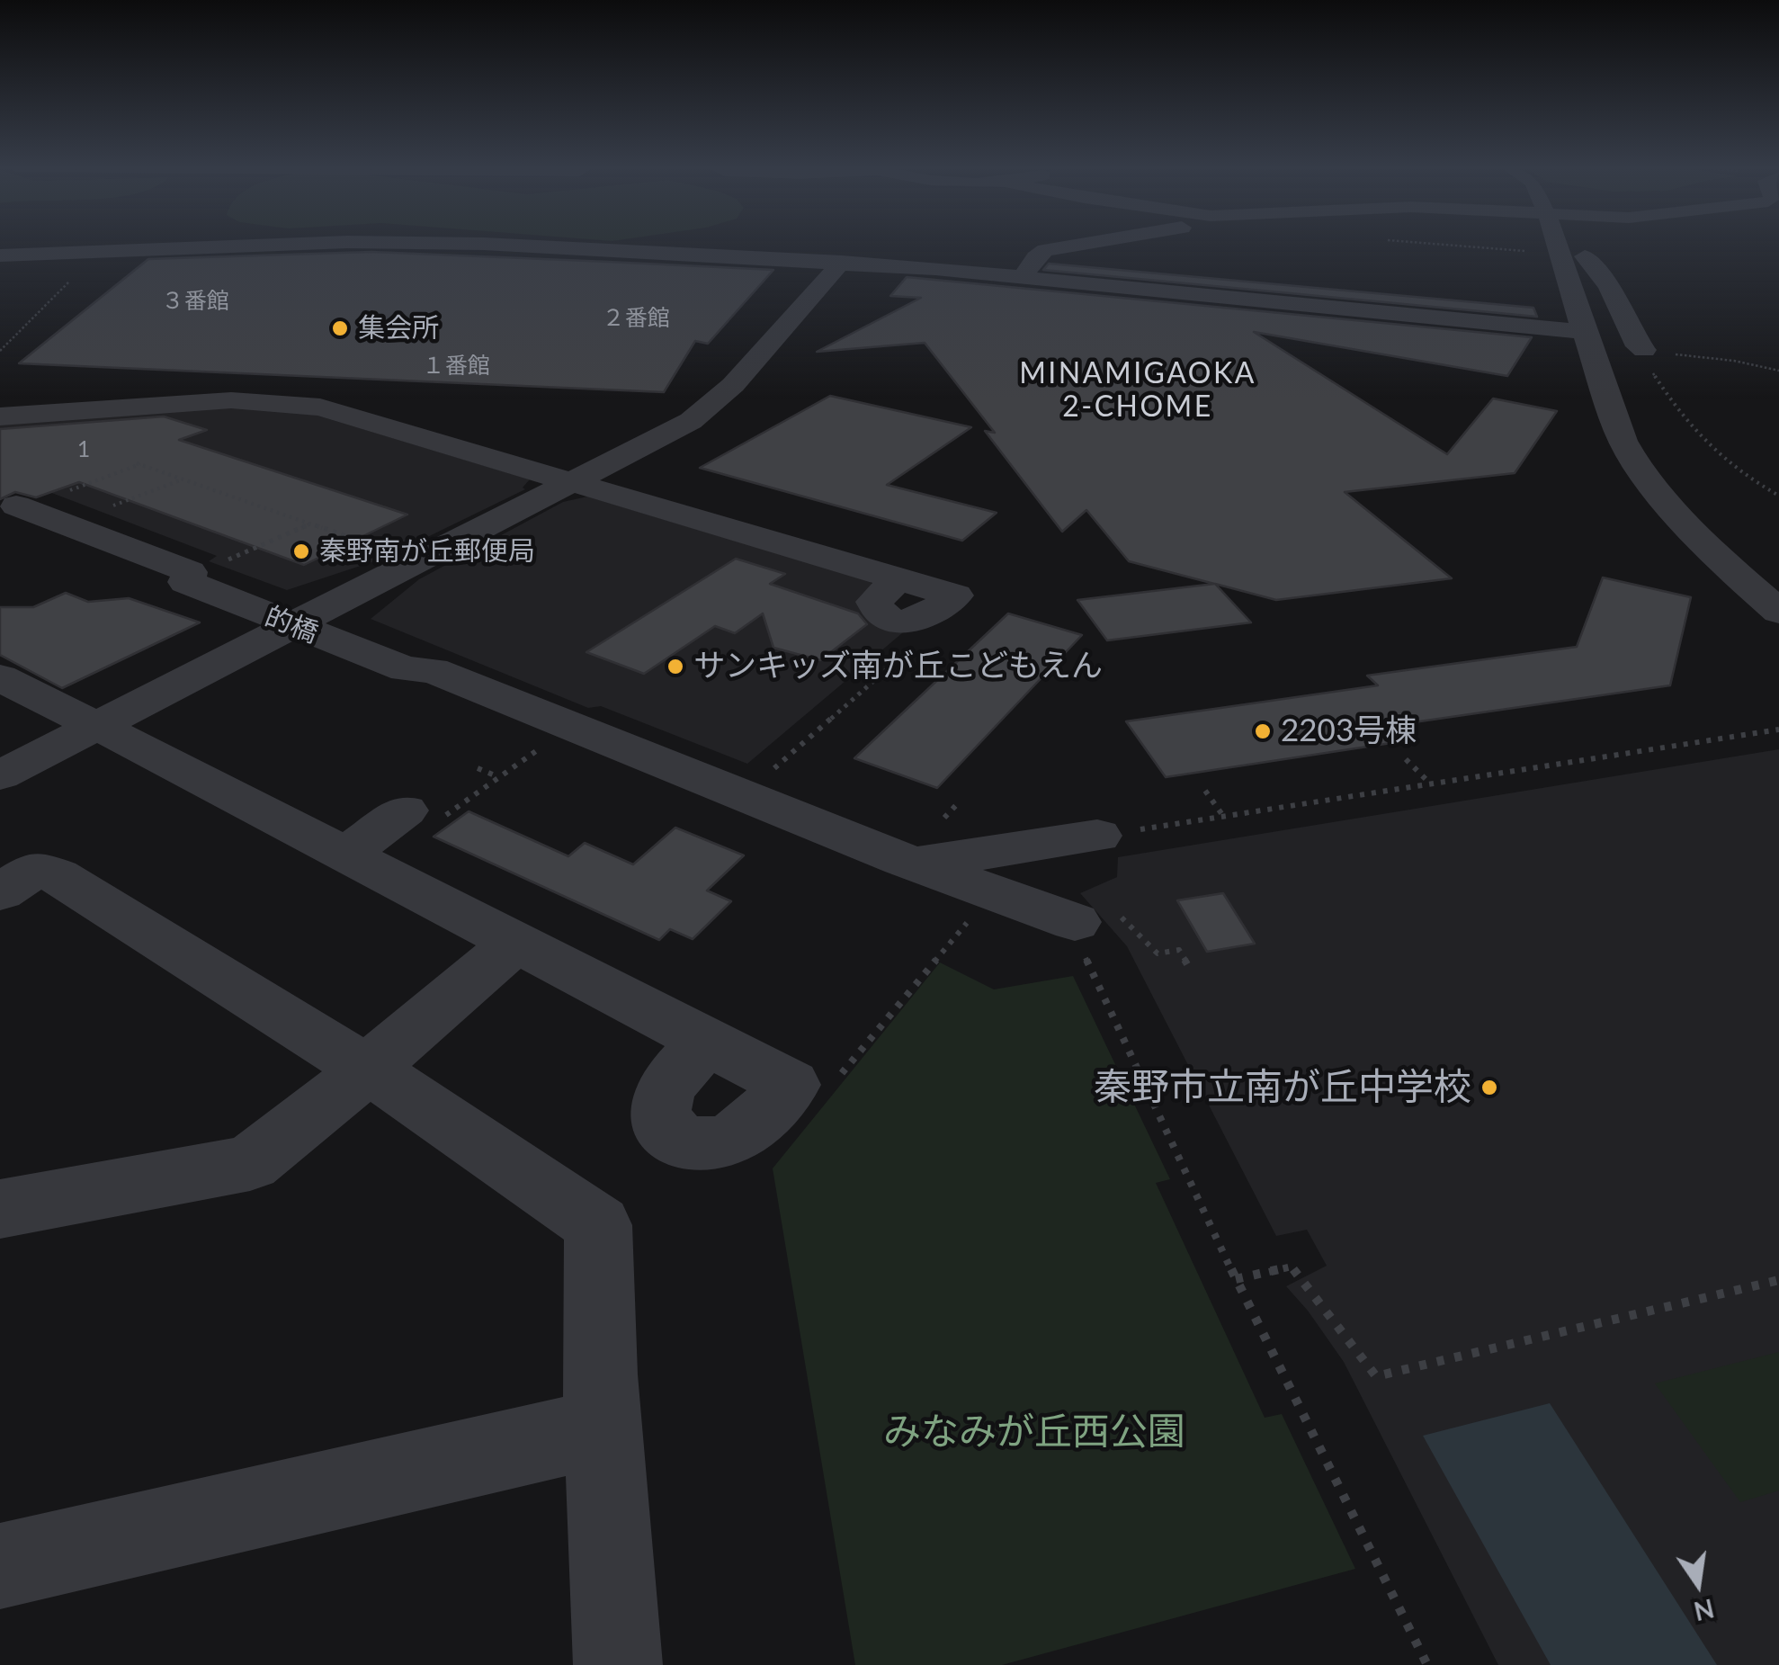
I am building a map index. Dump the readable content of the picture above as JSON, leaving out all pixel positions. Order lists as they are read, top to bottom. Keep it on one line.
{"streets":{"street":["的橋"]},"districts":["MINAMIGAOKA 2-CHOME"],"parks":["みなみが丘西公園"],"places":["集会所","秦野南が丘郵便局","サンキッズ南が丘こどもえん","2203号棟","秦野市立南が丘中学校"],"house_numbers":["３番館","２番館","１番館","1"],"north":"bottom"}
